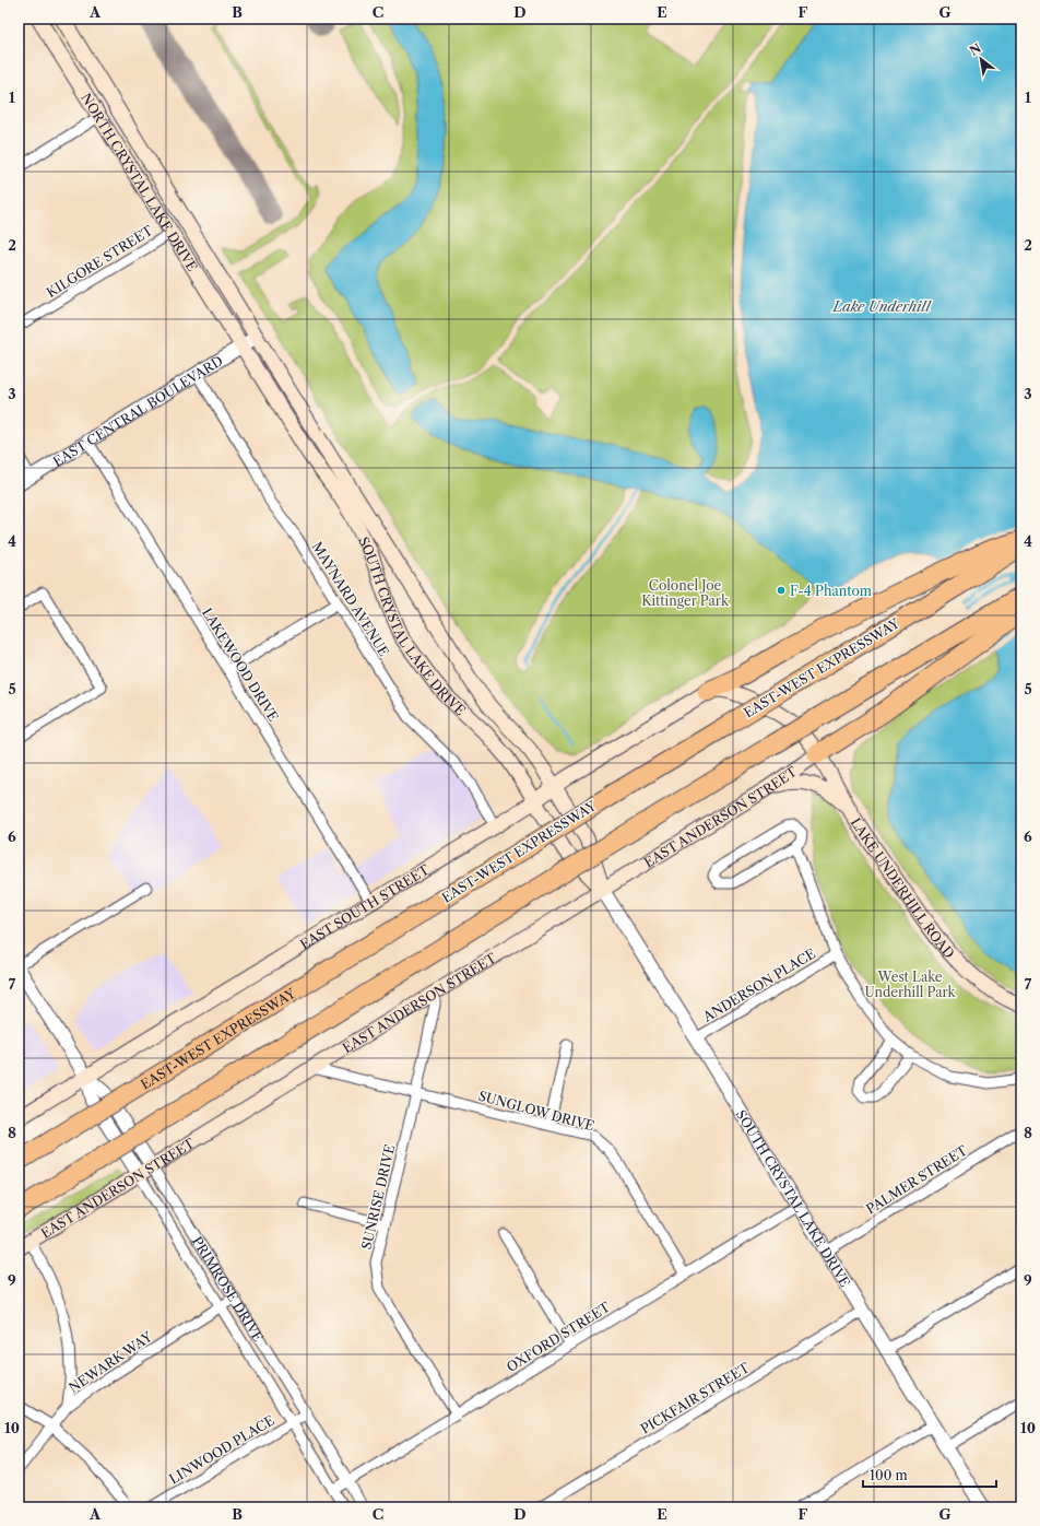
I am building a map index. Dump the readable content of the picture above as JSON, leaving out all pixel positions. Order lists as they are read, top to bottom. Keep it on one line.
{"streets":{"highway":["EAST-WEST EXPRESSWAY"],"main road":["NORTH CRYSTAL LAKE DRIVE","SOUTH CRYSTAL LAKE DRIVE","EAST ANDERSON STREET","LAKE UNDERHILL ROAD","EAST SOUTH STREET"],"street":["KILGORE STREET","EAST CENTRAL BOULEVARD","MAYNARD AVENUE","LAKEWOOD DRIVE","ANDERSON PLACE","SUNGLOW DRIVE","PALMER STREET","SUNRISE DRIVE","PRIMROSE DRIVE","OXFORD STREET","NEWARK WAY","PICKFAIR STREET","LINWOOD PLACE"]},"crossings":[["NORTH CRYSTAL LAKE DRIVE","KILGORE STREET"],["NORTH CRYSTAL LAKE DRIVE","EAST CENTRAL BOULEVARD"],["NORTH CRYSTAL LAKE DRIVE","SOUTH CRYSTAL LAKE DRIVE"],["EAST CENTRAL BOULEVARD","MAYNARD AVENUE"],["EAST CENTRAL BOULEVARD","SOUTH CRYSTAL LAKE DRIVE"],["EAST CENTRAL BOULEVARD","LAKEWOOD DRIVE"],["MAYNARD AVENUE","EAST SOUTH STREET"],["SOUTH CRYSTAL LAKE DRIVE","EAST ANDERSON STREET"],["SOUTH CRYSTAL LAKE DRIVE","EAST SOUTH STREET"],["SOUTH CRYSTAL LAKE DRIVE","ANDERSON PLACE"],["SOUTH CRYSTAL LAKE DRIVE","PALMER STREET"],["SOUTH CRYSTAL LAKE DRIVE","OXFORD STREET"],["SOUTH CRYSTAL LAKE DRIVE","PICKFAIR STREET"],["LAKEWOOD DRIVE","EAST SOUTH STREET"],["EAST ANDERSON STREET","LAKE UNDERHILL ROAD"],["EAST ANDERSON STREET","SUNGLOW DRIVE"],["EAST ANDERSON STREET","SUNRISE DRIVE"],["EAST ANDERSON STREET","PRIMROSE DRIVE"],["LAKE UNDERHILL ROAD","EAST SOUTH STREET"],["EAST SOUTH STREET","PRIMROSE DRIVE"],["SUNGLOW DRIVE","SUNRISE DRIVE"],["SUNGLOW DRIVE","OXFORD STREET"],["SUNRISE DRIVE","OXFORD STREET"],["PRIMROSE DRIVE","OXFORD STREET"],["PRIMROSE DRIVE","NEWARK WAY"],["PRIMROSE DRIVE","LINWOOD PLACE"]],"water":["Lake Underhill"],"parks":["Colonel Joe Kittinger Park","West Lake Underhill Park"],"places":["F-4 Phantom"],"scale_bar":"100 m","north":"top left","grid":{"columns":["A","B","C","D","E","F","G"],"rows":["1","2","3","4","5","6","7","8","9","10"]}}
